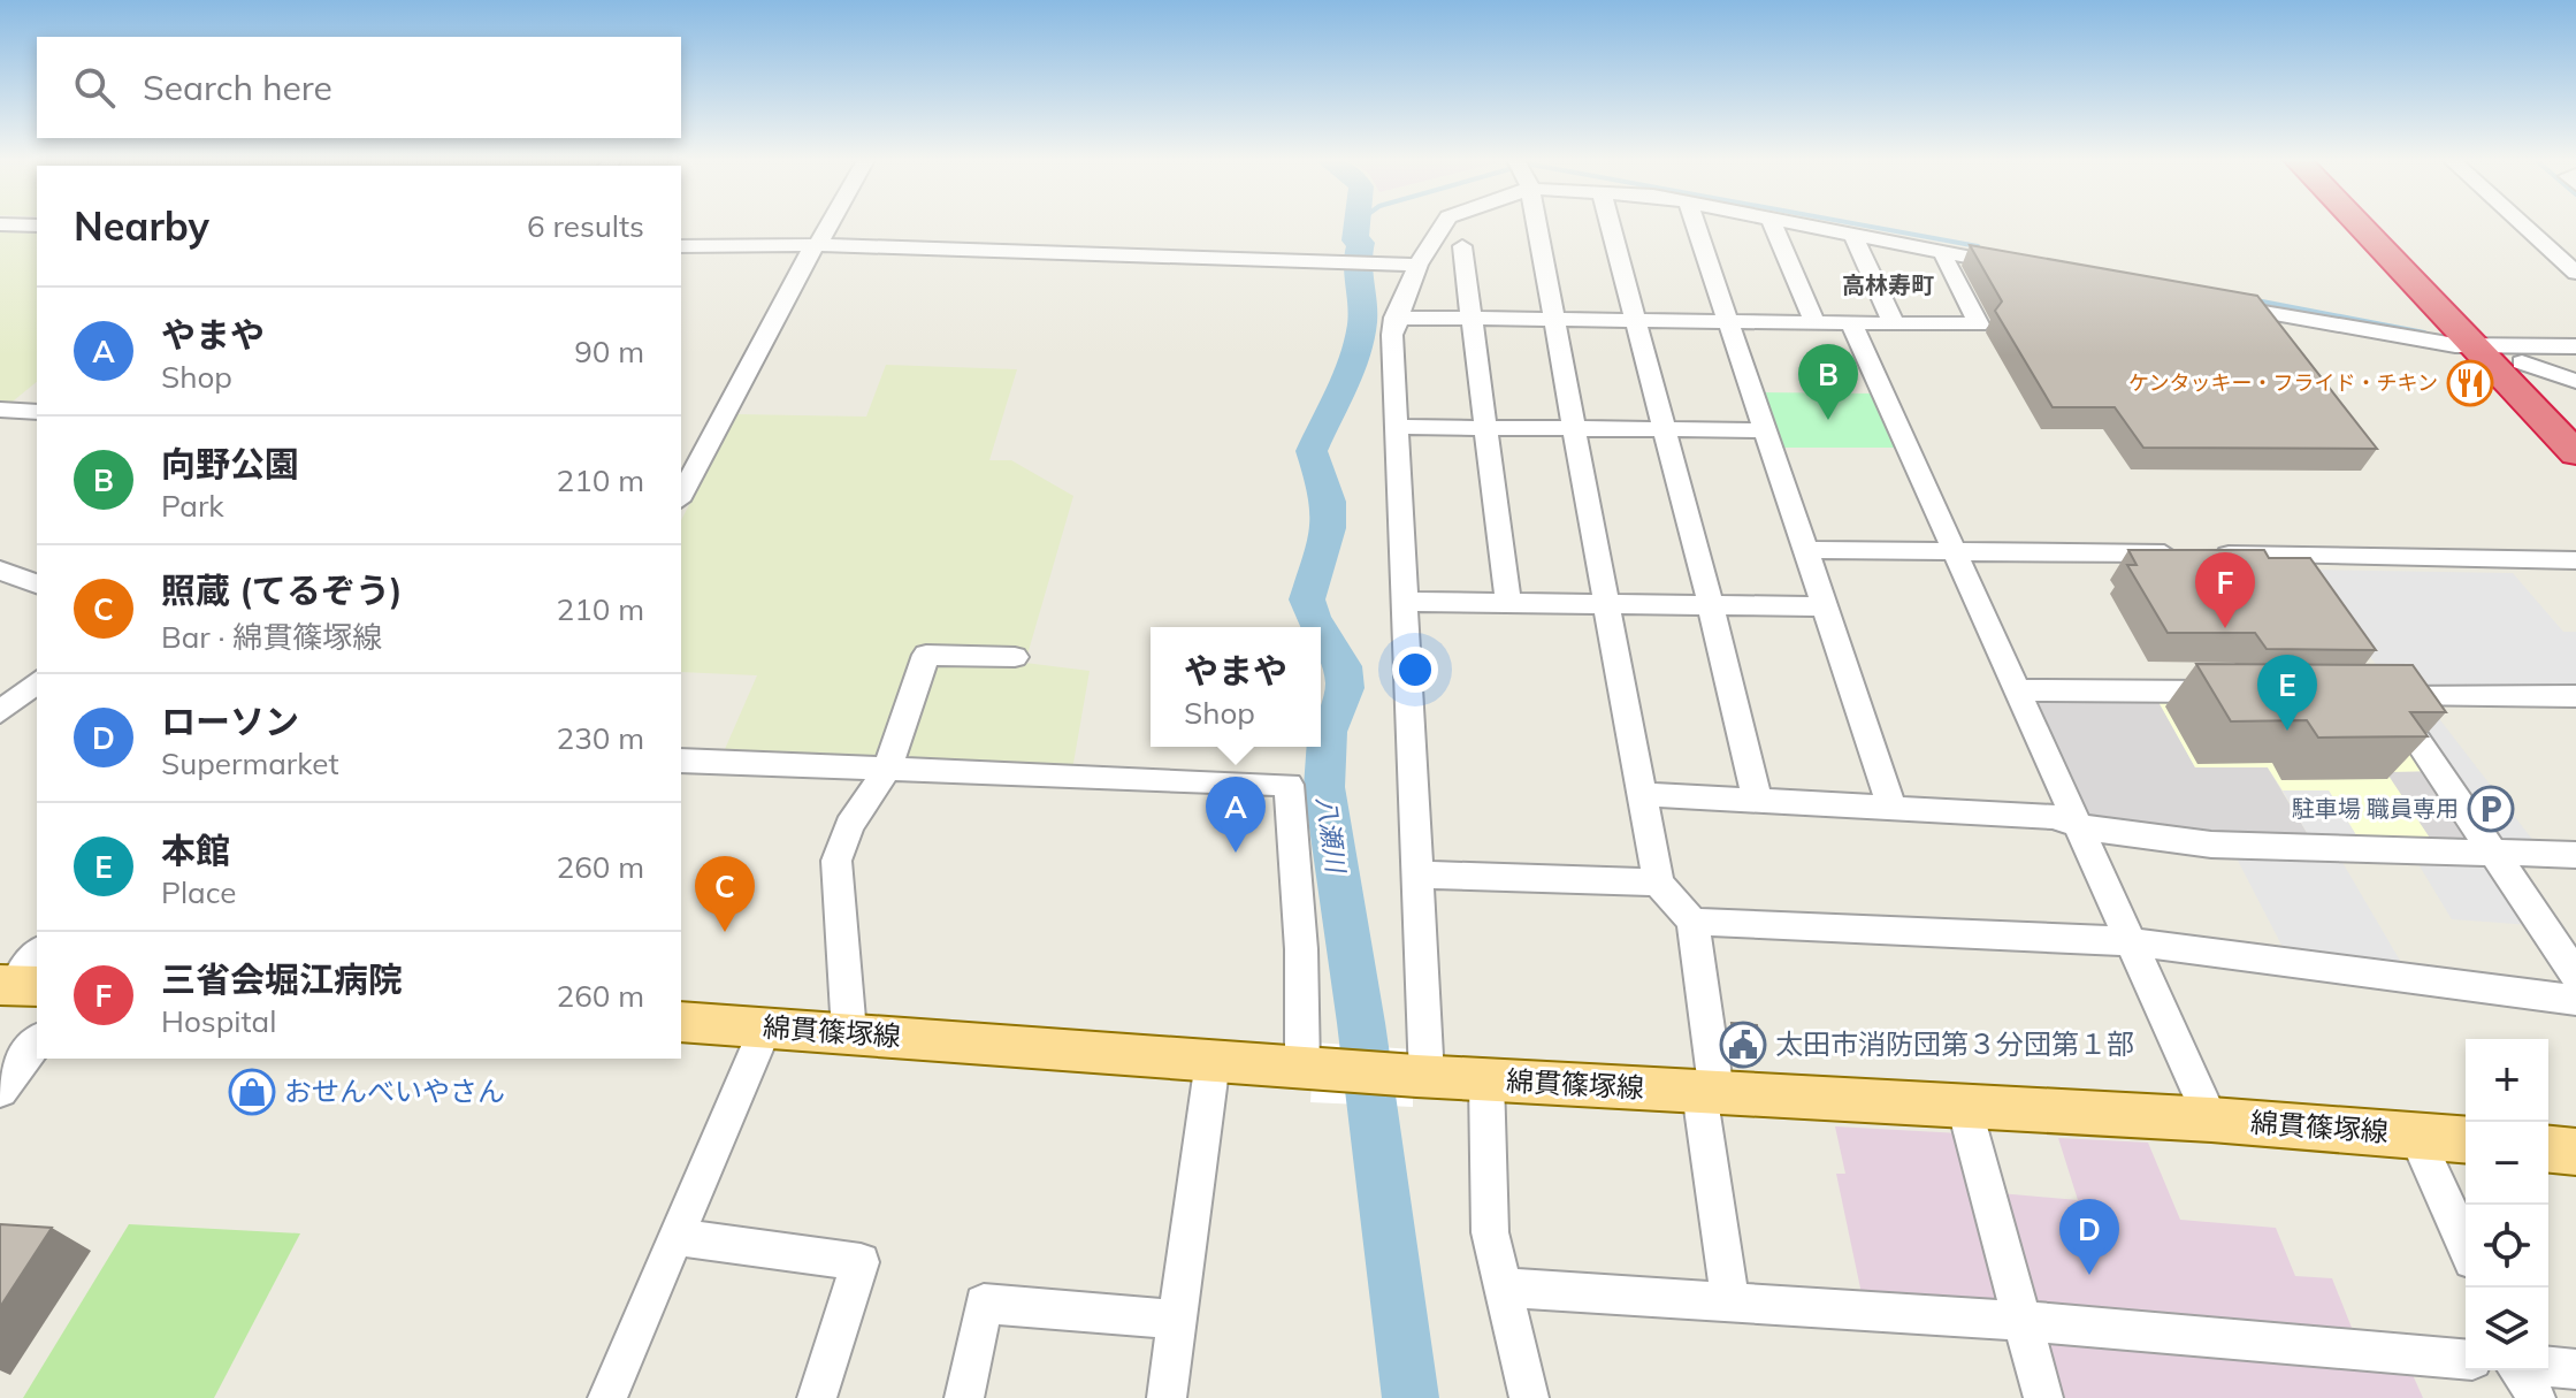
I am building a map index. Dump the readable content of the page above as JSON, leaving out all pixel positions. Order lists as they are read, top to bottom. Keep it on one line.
{"streets":{"main road":["綿貫篠塚線"]},"districts":["高林寿町"],"water":["八瀬川"],"places":{"restaurant":["ケンタッキー・フライド・チキン"],"parking":["駐車場 職員専用"],"public building":["太田市消防団第３分団第１部"],"shop":["おせんべいやさん"]},"page":{"search":"Search here","heading":["Nearby","6 results"],"list":[{"mark":"A","name":"やまや","note":"Shop","value":"90 m"},{"mark":"B","name":"向野公園","note":"Park","value":"210 m"},{"mark":"C","name":"照蔵 (てるぞう)","note":"Bar · 綿貫篠塚線","value":"210 m"},{"mark":"D","name":"ローソン","note":"Supermarket","value":"230 m"},{"mark":"E","name":"本館","note":"Place","value":"260 m"},{"mark":"F","name":"三省会堀江病院","note":"Hospital","value":"260 m"}],"pins":["B","F","E","A","C","D"],"popup":["やまや","Shop"],"map_buttons":["+","−"]}}
